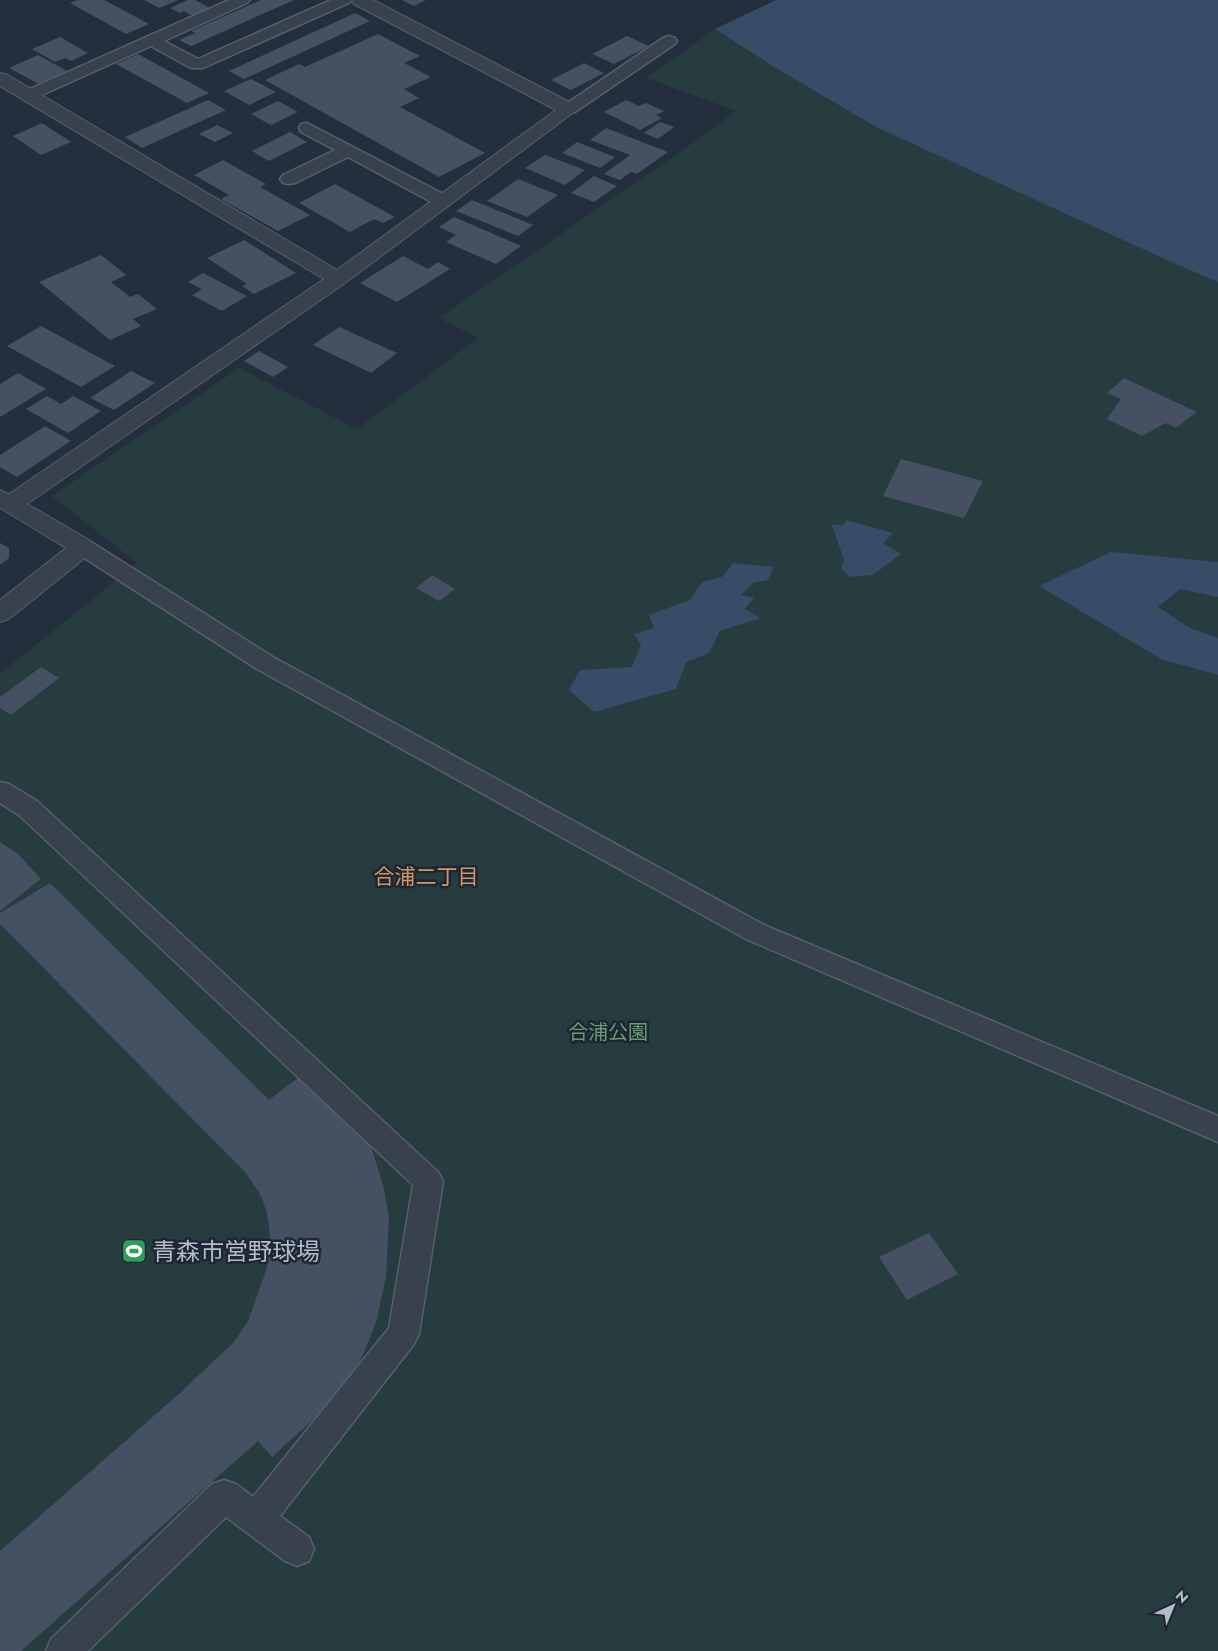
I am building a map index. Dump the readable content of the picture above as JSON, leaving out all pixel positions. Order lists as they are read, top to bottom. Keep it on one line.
{"districts":["合浦二丁目"],"parks":["合浦公園"],"places":{"sports":["青森市営野球場"]},"north":"top right"}
